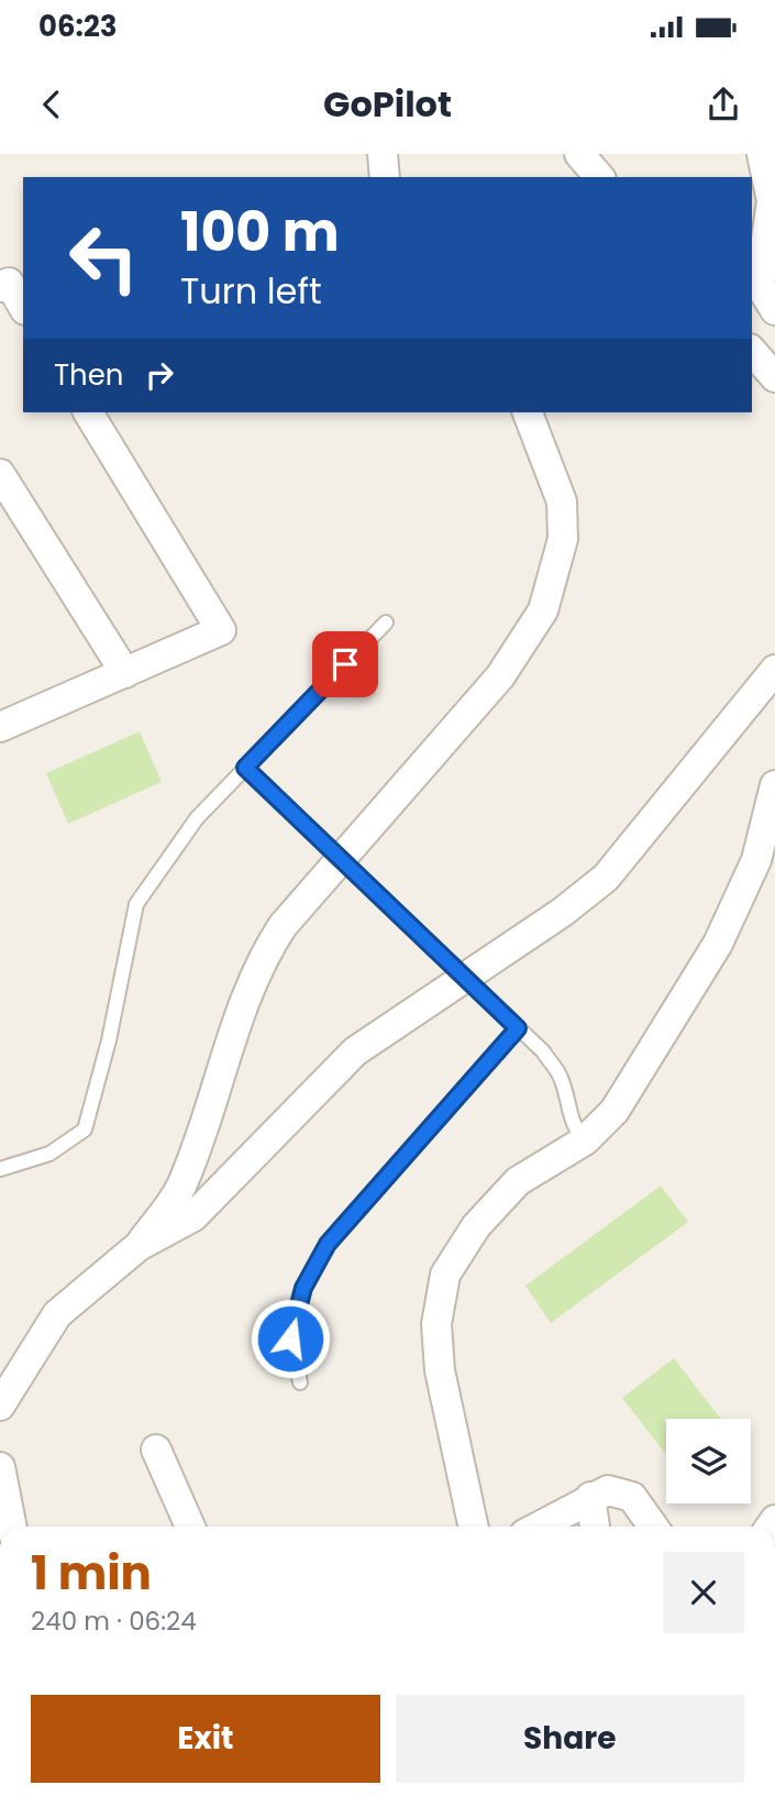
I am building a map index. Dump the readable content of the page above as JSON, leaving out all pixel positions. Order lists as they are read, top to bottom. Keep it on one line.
{"page":{"status":"06:23","header":"GoPilot","turn":["100 m","Turn left"],"then":"Then","heading":["1 min","240 m · 06:24"],"buttons":["Exit","Share"]}}
